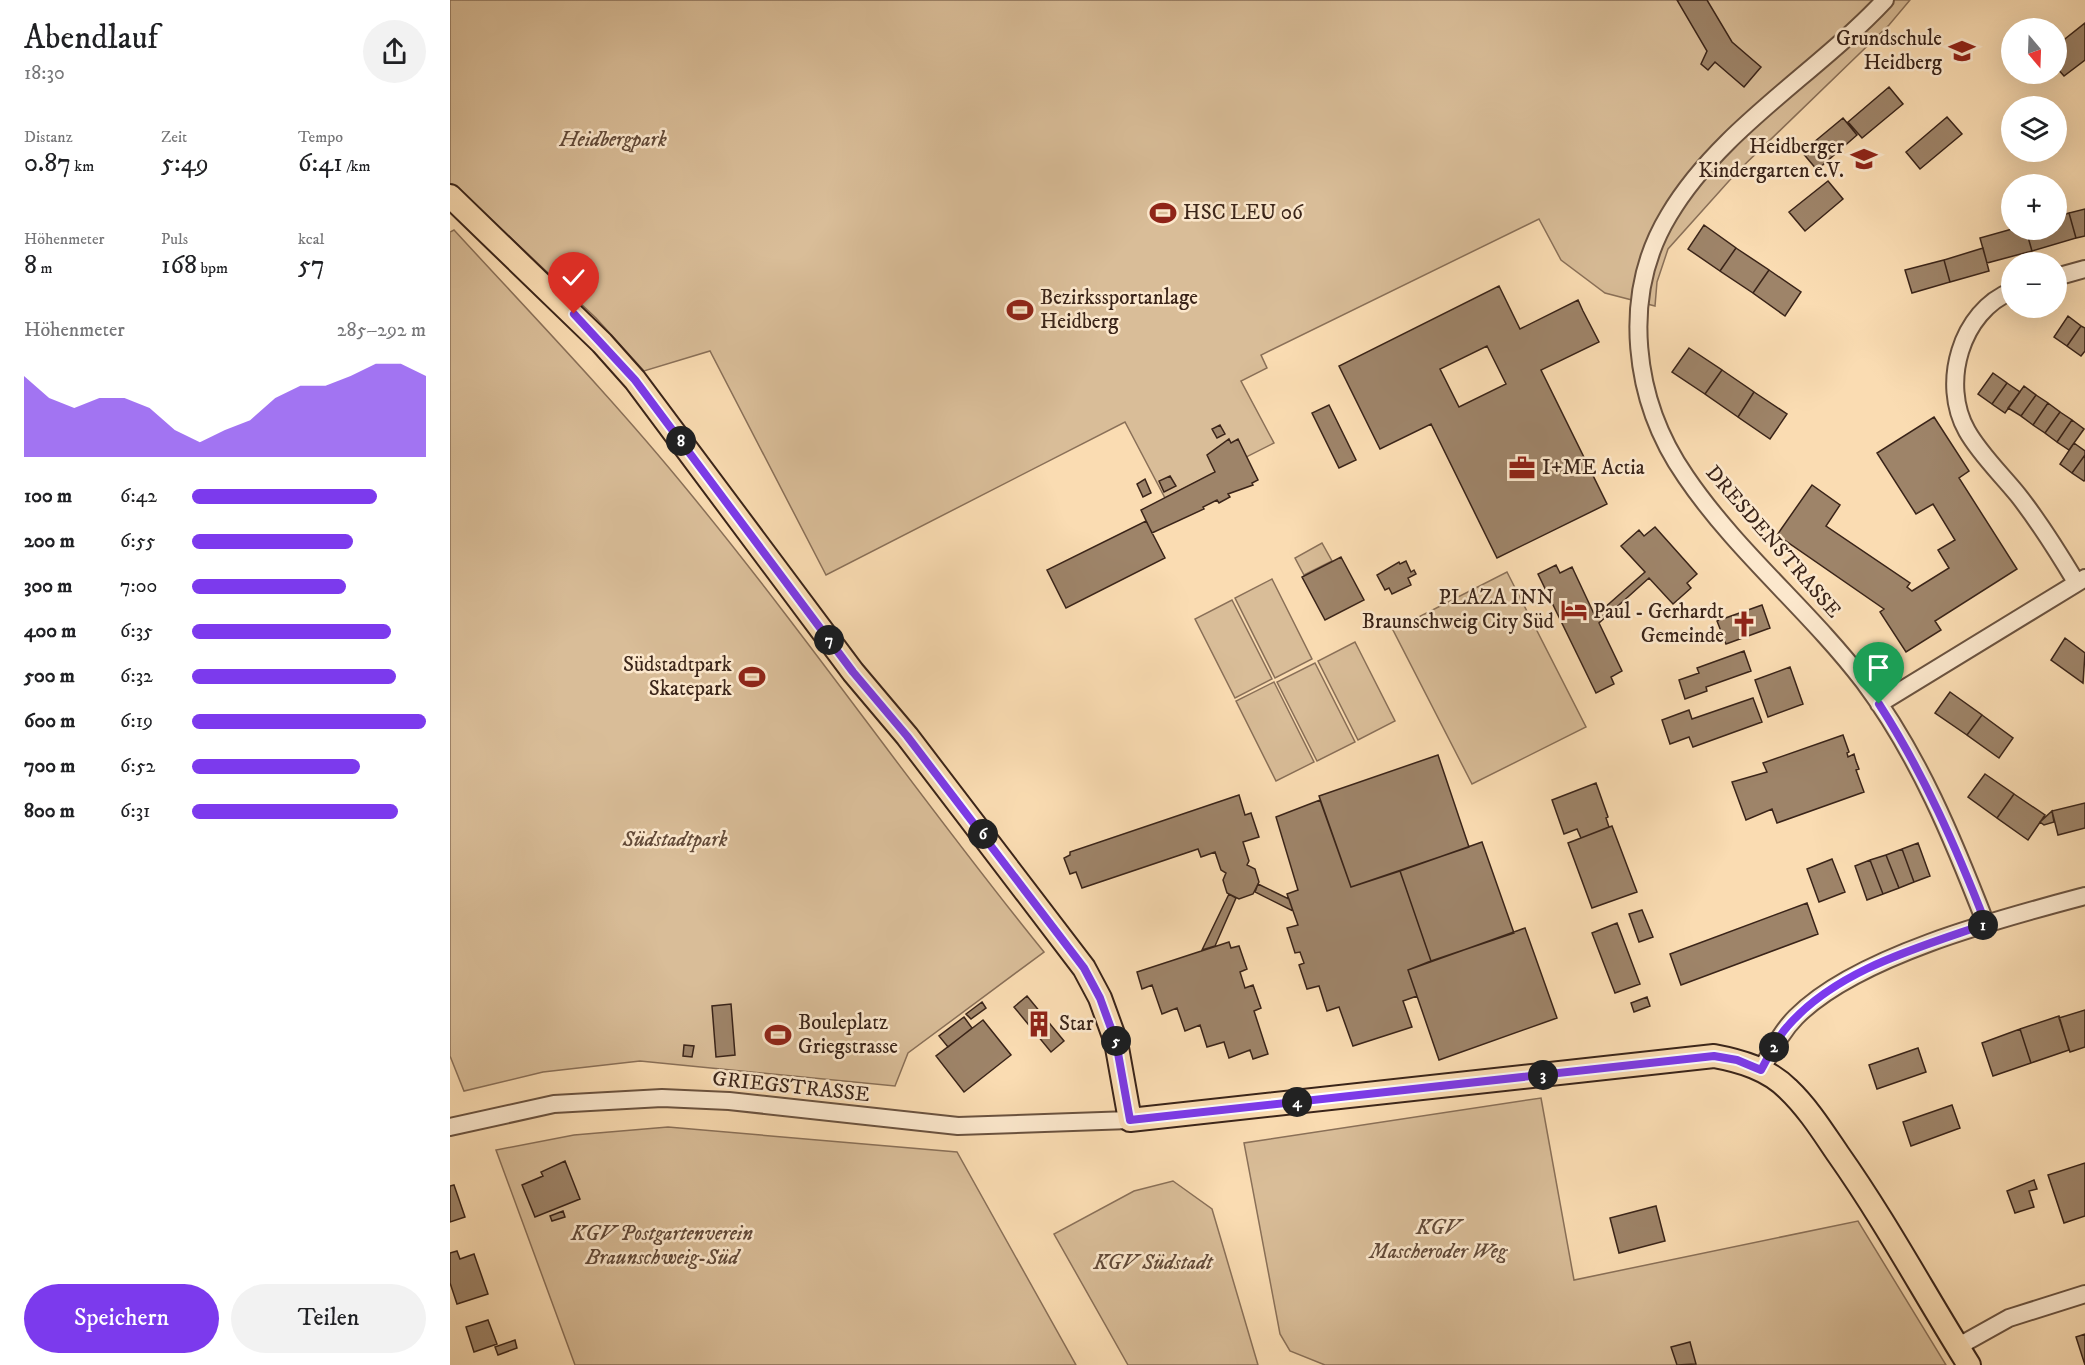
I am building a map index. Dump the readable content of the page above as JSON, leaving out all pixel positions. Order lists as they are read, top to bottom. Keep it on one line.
{"streets":{"street":["DRESDENSTRASSE","GRIEGSTRASSE"]},"parks":["Heidbergpark","Südstadtpark","KGV Mascheroder Weg","KGV Postgartenverein Braunschweig-Süd","KGV Südstadt"],"places":{"school or university":["Grundschule Heidberg","Heidberger Kindergarten e.V."],"sports":["HSC LEU 06","Bezirkssportanlage Heidberg","Südstadtpark Skatepark","Bouleplatz Griegstrasse"],"office":["I+ME Actia"],"hotel":["PLAZA INN Braunschweig City Süd"],"church":["Paul - Gerhardt Gemeinde"],"building":["Star"]},"north":"bottom","page":{"heading":["Abendlauf","18:30"],"map_buttons":["+","−"],"stats":[["Distanz","0.87 km"],["Zeit","5:49"],["Tempo","6:41 /km"],["Höhenmeter","8 m"],["Puls","168 bpm"],["kcal","57"]],"chart":["Höhenmeter","285–292 m"],"pins":["8","7","6","1","5","2","3","4"],"list":[{"name":"100 m","note":"6:42"},{"name":"200 m","note":"6:55"},{"name":"300 m","note":"7:00"},{"name":"400 m","note":"6:35"},{"name":"500 m","note":"6:32"},{"name":"600 m","note":"6:19"},{"name":"700 m","note":"6:52"},{"name":"800 m","note":"6:31"}],"buttons":["Speichern","Teilen"]}}
